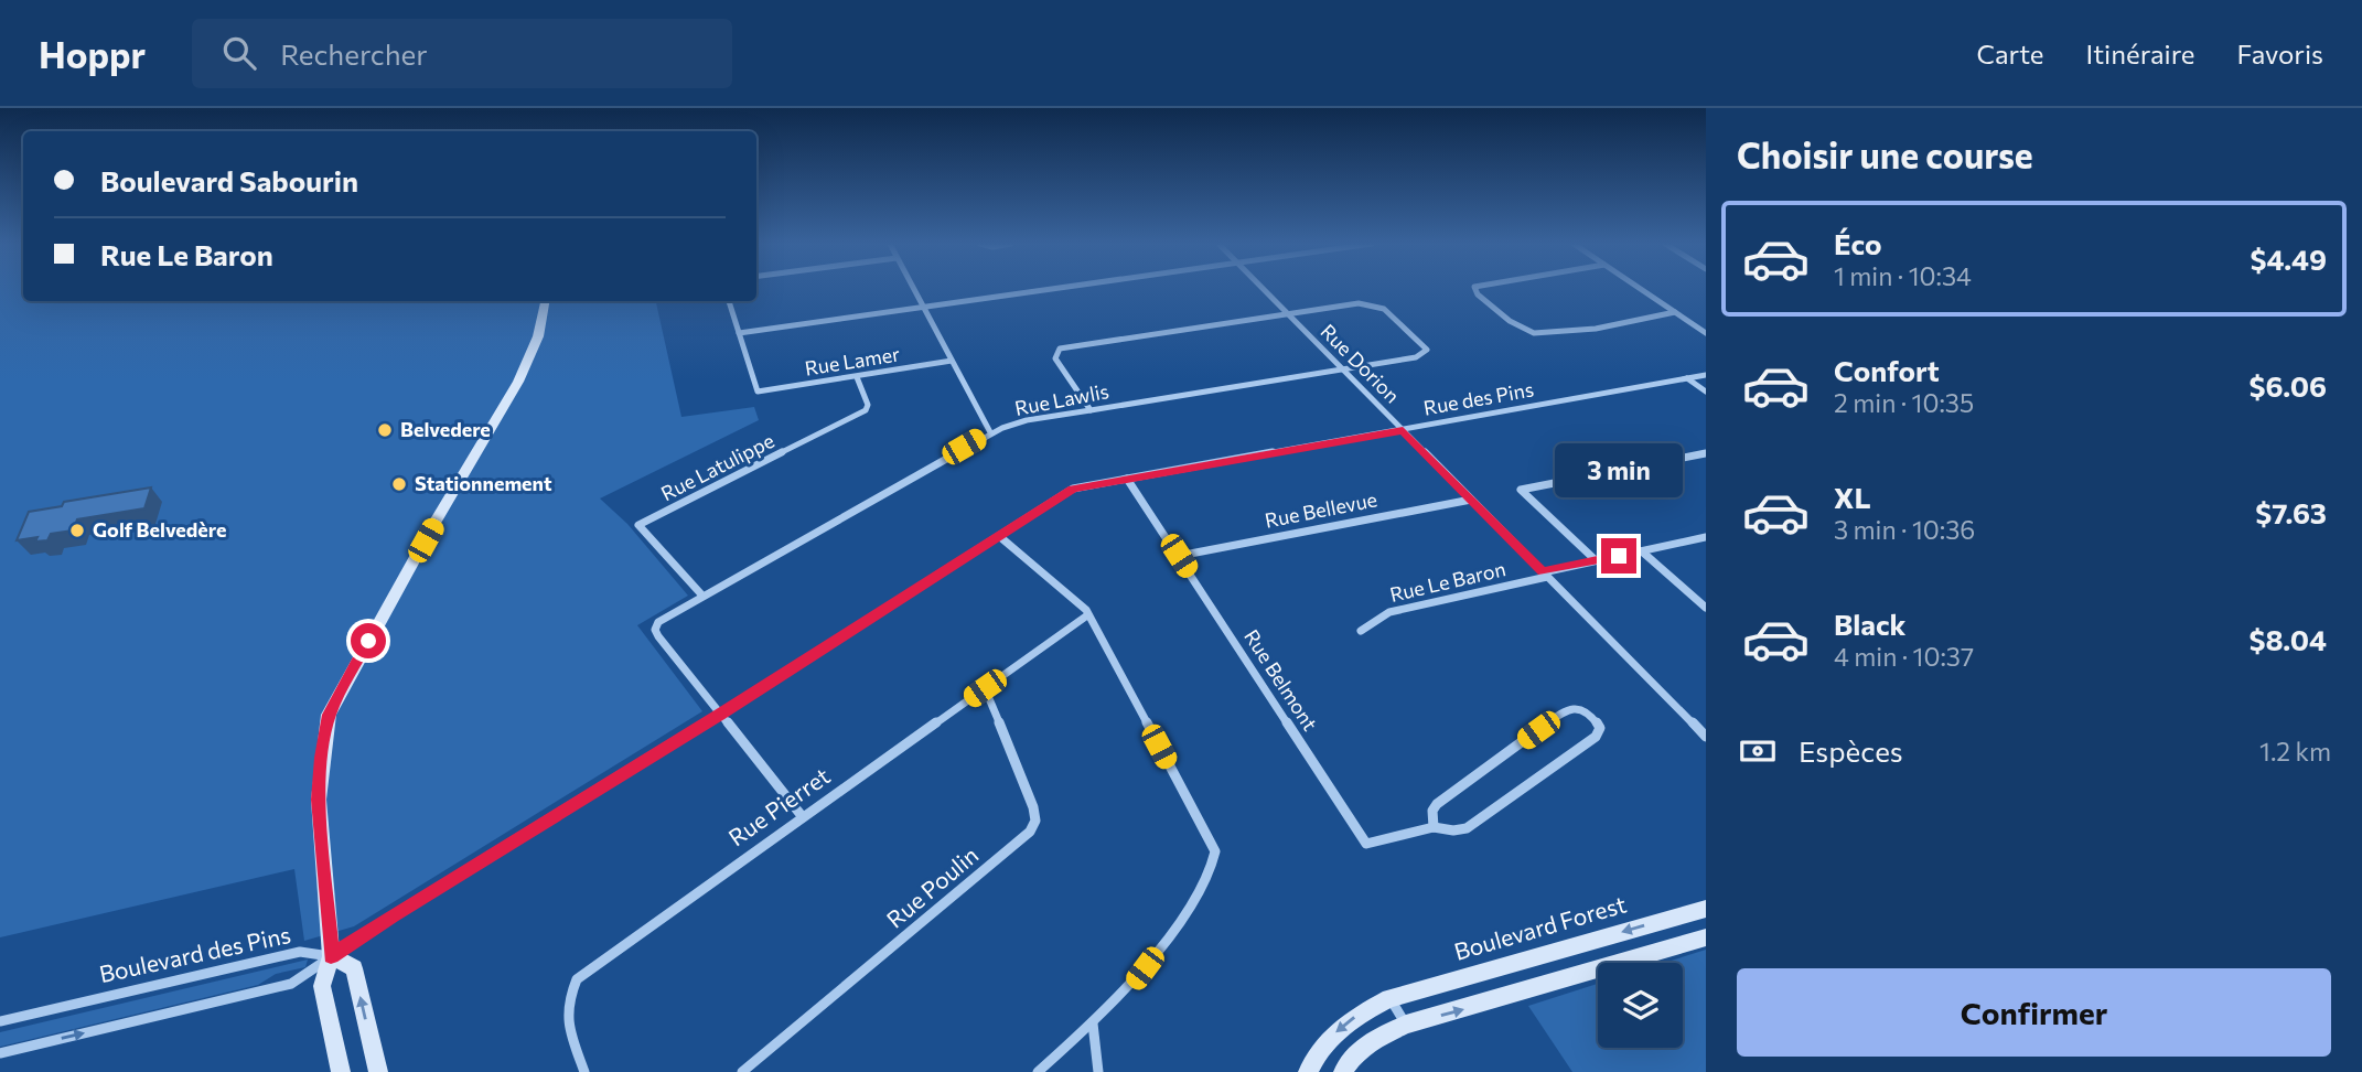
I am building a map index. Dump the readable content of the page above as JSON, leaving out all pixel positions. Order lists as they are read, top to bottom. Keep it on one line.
{"streets":{"street":["Rue Lamer","Rue Dorion","Rue des Pins","Rue Lawlis","Rue Latulippe","Rue Bellevue","Rue Le Baron","Rue Belmont","Rue Pierret","Rue Poulin","Boulevard Forest","Boulevard des Pins"]},"crossings":[["Rue Lamer","Rue Latulippe"],["Rue Dorion","Rue des Pins"],["Rue Dorion","Rue Lawlis"],["Rue Dorion","Rue Bellevue"],["Rue Dorion","Rue Le Baron"],["Rue des Pins","Rue Lawlis"],["Rue des Pins","Rue Belmont"],["Rue des Pins","Boulevard des Pins"],["Rue Lawlis","Rue Latulippe"],["Rue Bellevue","Rue Belmont"],["Rue Pierret","Rue Poulin"]],"places":["Belvedere","Stationnement","Golf Belvedère"],"page":{"header":"Hoppr","search":"Rechercher","nav":["Carte","Itinéraire","Favoris"],"heading":"Choisir une course","banner":["Boulevard Sabourin","Rue Le Baron"],"list":[{"name":"Éco","note":"1 min · 10:34","value":"$4.49"},{"name":"Confort","note":"2 min · 10:35","value":"$6.06"},{"name":"XL","note":"3 min · 10:36","value":"$7.63"},{"name":"Black","note":"4 min · 10:37","value":"$8.04"}],"bubble":"3 min","pay":["Espèces","1.2 km"],"buttons":"Confirmer"}}
